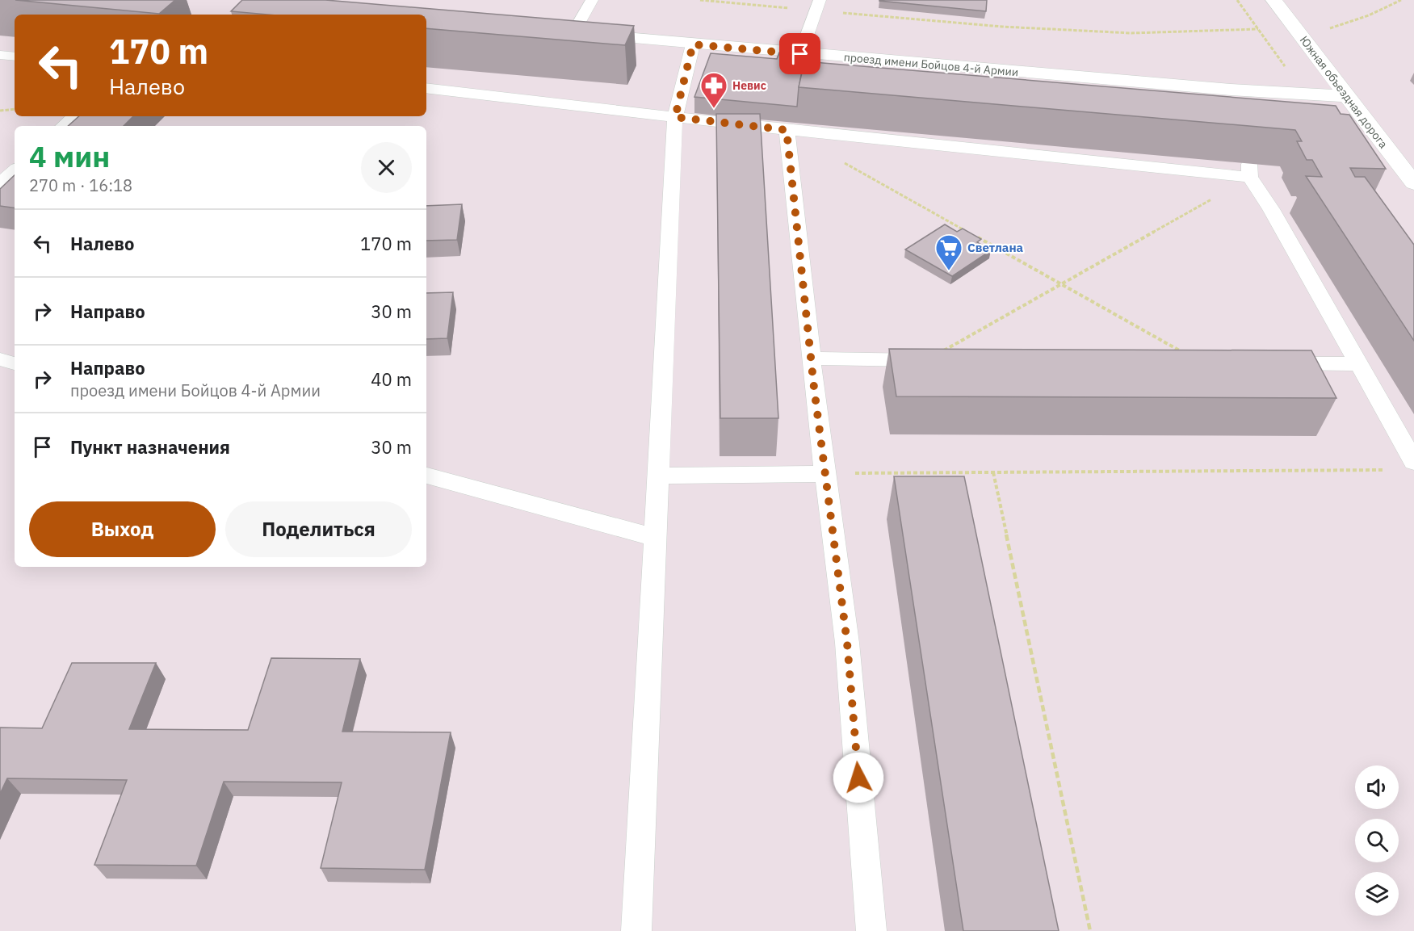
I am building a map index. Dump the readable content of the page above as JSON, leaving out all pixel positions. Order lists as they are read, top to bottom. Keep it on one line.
{"streets":{"street":["проезд имени Бойцов 4-й Армии","Южная объездная дорога"]},"crossings":[["проезд имени Бойцов 4-й Армии","Южная объездная дорога"]],"places":{"pharmacy":["Невис"],"supermarket":["Светлана"]},"page":{"turn":["170 m","Налево"],"heading":["4 мин","270 m · 16:18"],"list":[{"name":"Налево","value":"170 m"},{"name":"Направо","value":"30 m"},{"name":"Направо","note":"проезд имени Бойцов 4-й Армии","value":"40 m"},{"name":"Пункт назначения","value":"30 m"}],"buttons":["Выход","Поделиться"]}}
